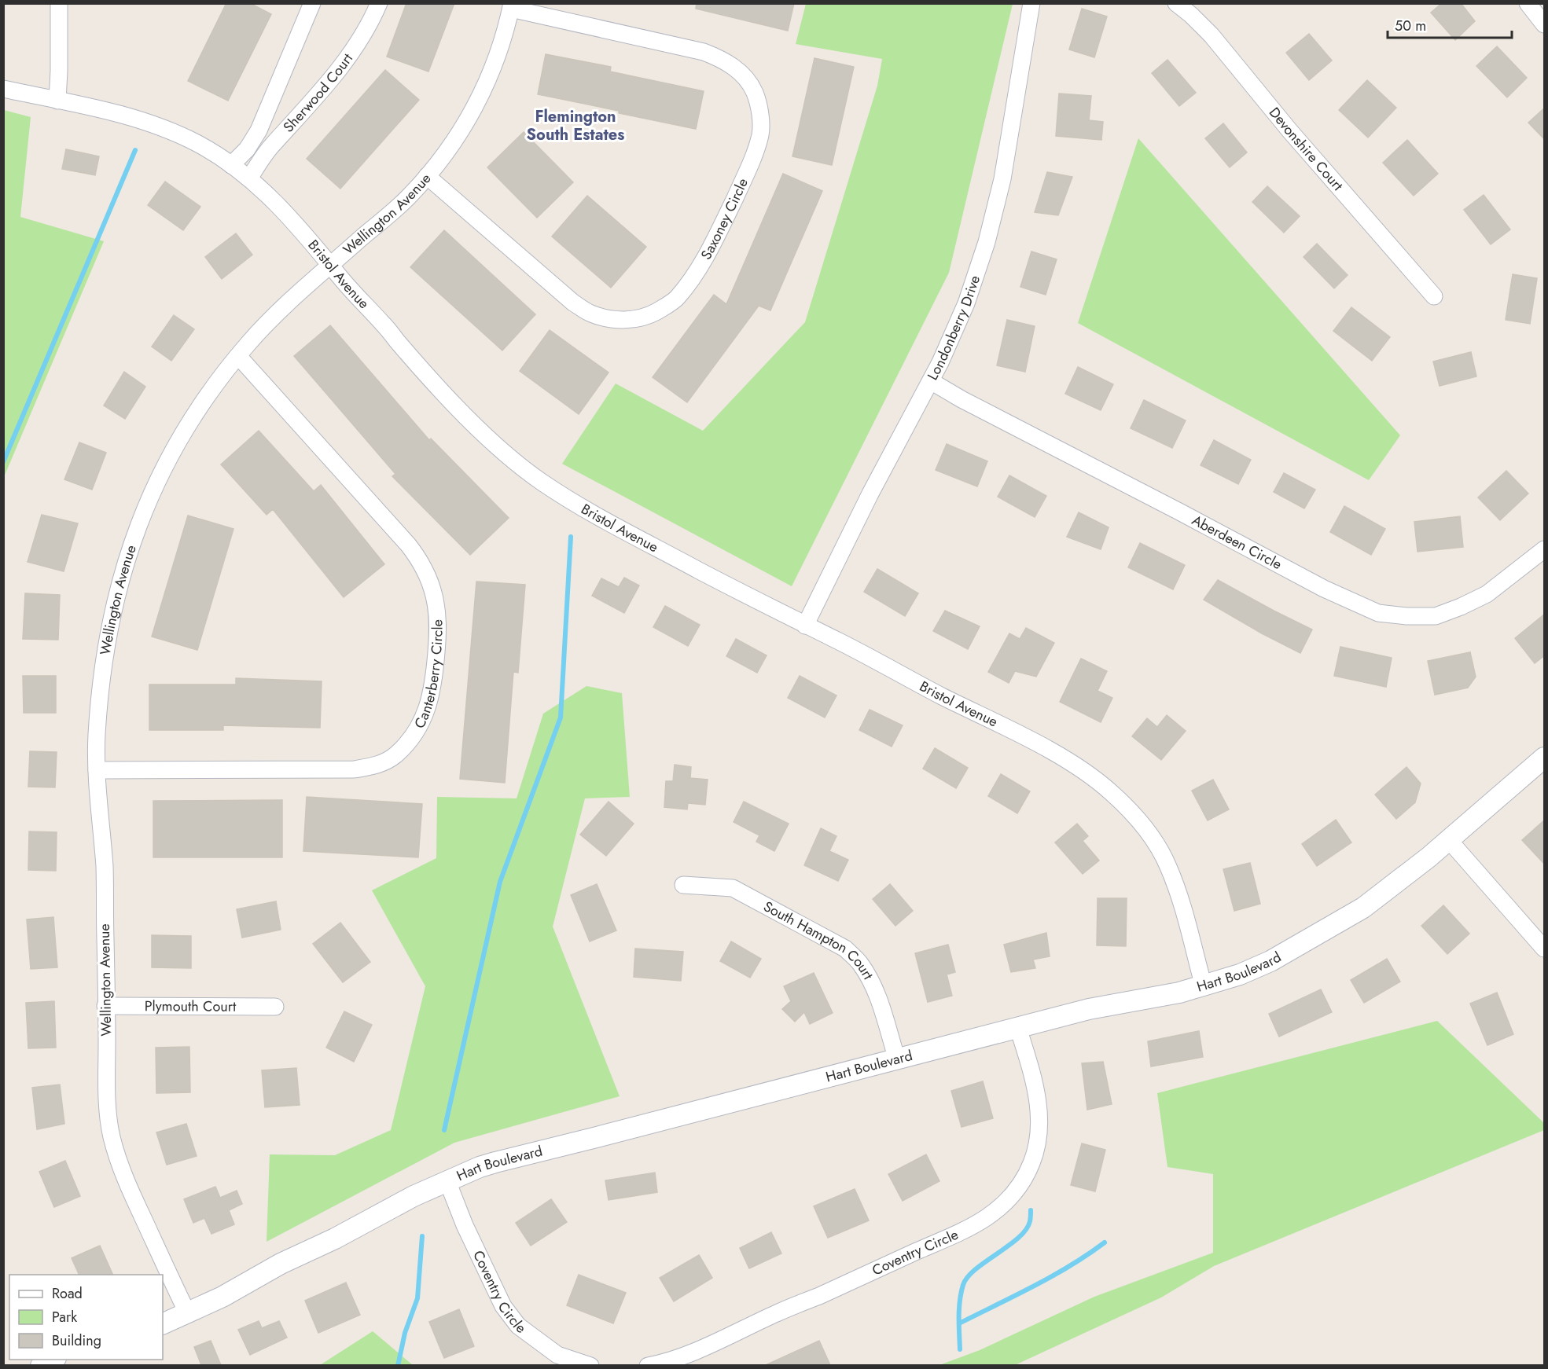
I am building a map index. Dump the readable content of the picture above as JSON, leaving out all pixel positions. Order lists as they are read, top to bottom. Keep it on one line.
{"streets":{"street":["Sherwood Court","Devonshire Court","Wellington Avenue","Saxoney Circle","Bristol Avenue","Londonberry Drive","Aberdeen Circle","Canterberry Circle","South Hampton Court","Hart Boulevard","Plymouth Court","Coventry Circle"]},"crossings":[["Sherwood Court","Bristol Avenue"],["Wellington Avenue","Saxoney Circle"],["Wellington Avenue","Bristol Avenue"],["Wellington Avenue","Canterberry Circle"],["Wellington Avenue","Hart Boulevard"],["Wellington Avenue","Plymouth Court"],["Bristol Avenue","Londonberry Drive"],["Bristol Avenue","Hart Boulevard"],["Londonberry Drive","Aberdeen Circle"],["South Hampton Court","Hart Boulevard"],["Hart Boulevard","Coventry Circle"]],"districts":["Flemington South Estates"],"legend":["Road","Park","Building"],"scale_bar":"50 m"}
